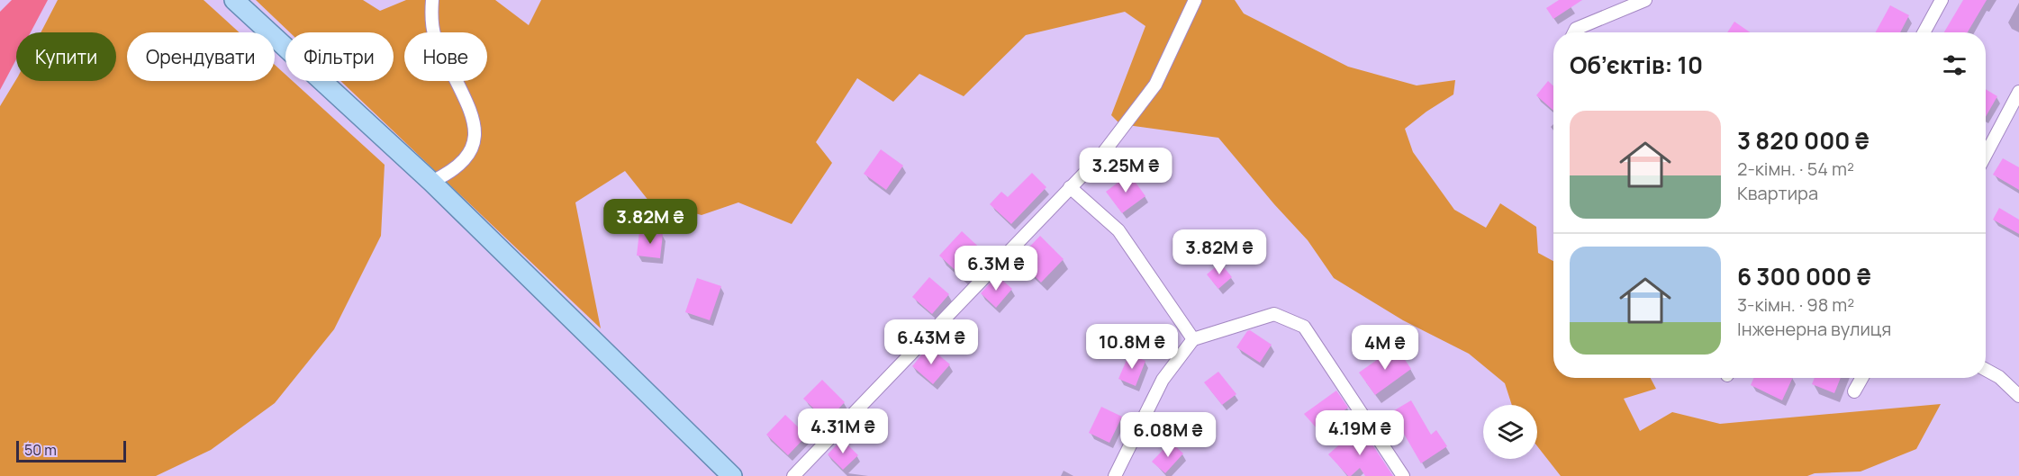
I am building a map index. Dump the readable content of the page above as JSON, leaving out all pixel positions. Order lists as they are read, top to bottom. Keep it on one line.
{"scale_bar":"50 m","page":{"chip":["Купити","Орендувати","Фільтри","Нове"],"heading":"Об’єктів: 10","list":[{"name":"3 820 000 ₴","note":"2-кімн. · 54 m² · Квартира"},{"name":"6 300 000 ₴","note":"3-кімн. · 98 m² · Інженерна вулиця"}],"price":["3.25M ₴","3.82M ₴","3.82M ₴","6.3M ₴","6.43M ₴","10.8M ₴","4M ₴","4.31M ₴","4.19M ₴","6.08M ₴"],"scale":"50 m"}}
